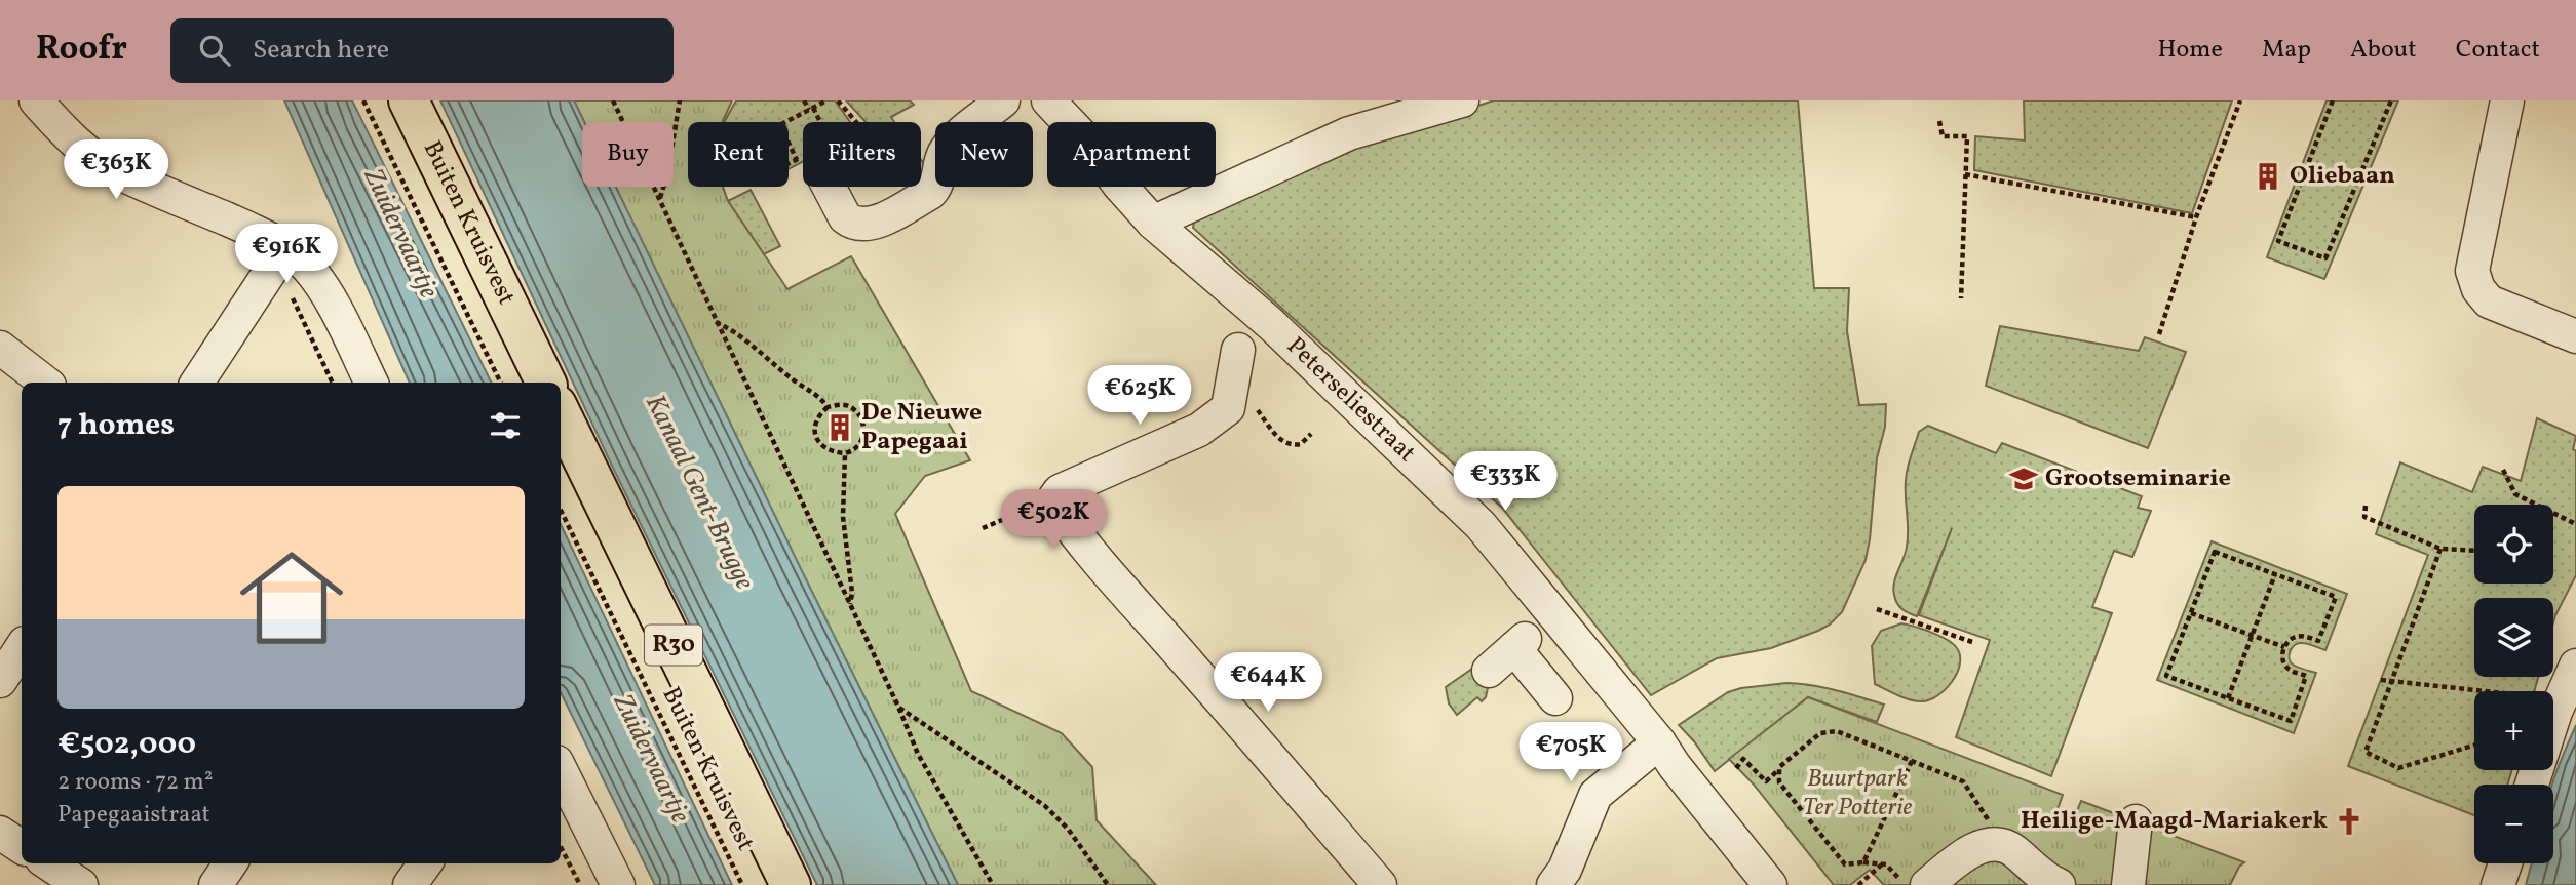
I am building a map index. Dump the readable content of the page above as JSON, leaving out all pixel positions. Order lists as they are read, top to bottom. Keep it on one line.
{"streets":{"main road":["Buiten Kruisvest","R30"],"street":["Peterseliestraat"]},"water":["Zuidervaartje","Kanaal Gent-Brugge"],"parks":["Buurtpark Ter Potterie"],"places":{"building":["Oliebaan","De Nieuwe Papegaai"],"school or university":["Grootseminarie"],"church":["Heilige-Maagd-Mariakerk"]},"page":{"header":"Roofr","search":"Search here","nav":["Home","Map","About","Contact"],"chip":["Buy","Rent","Filters","New","Apartment"],"price":["€363K","€916K","€625K","€333K","€502K","€644K","€705K"],"heading":"7 homes","list":[{"name":"€502,000","note":"2 rooms · 72 m² · Papegaaistraat"}],"map_buttons":["+","−"]}}
